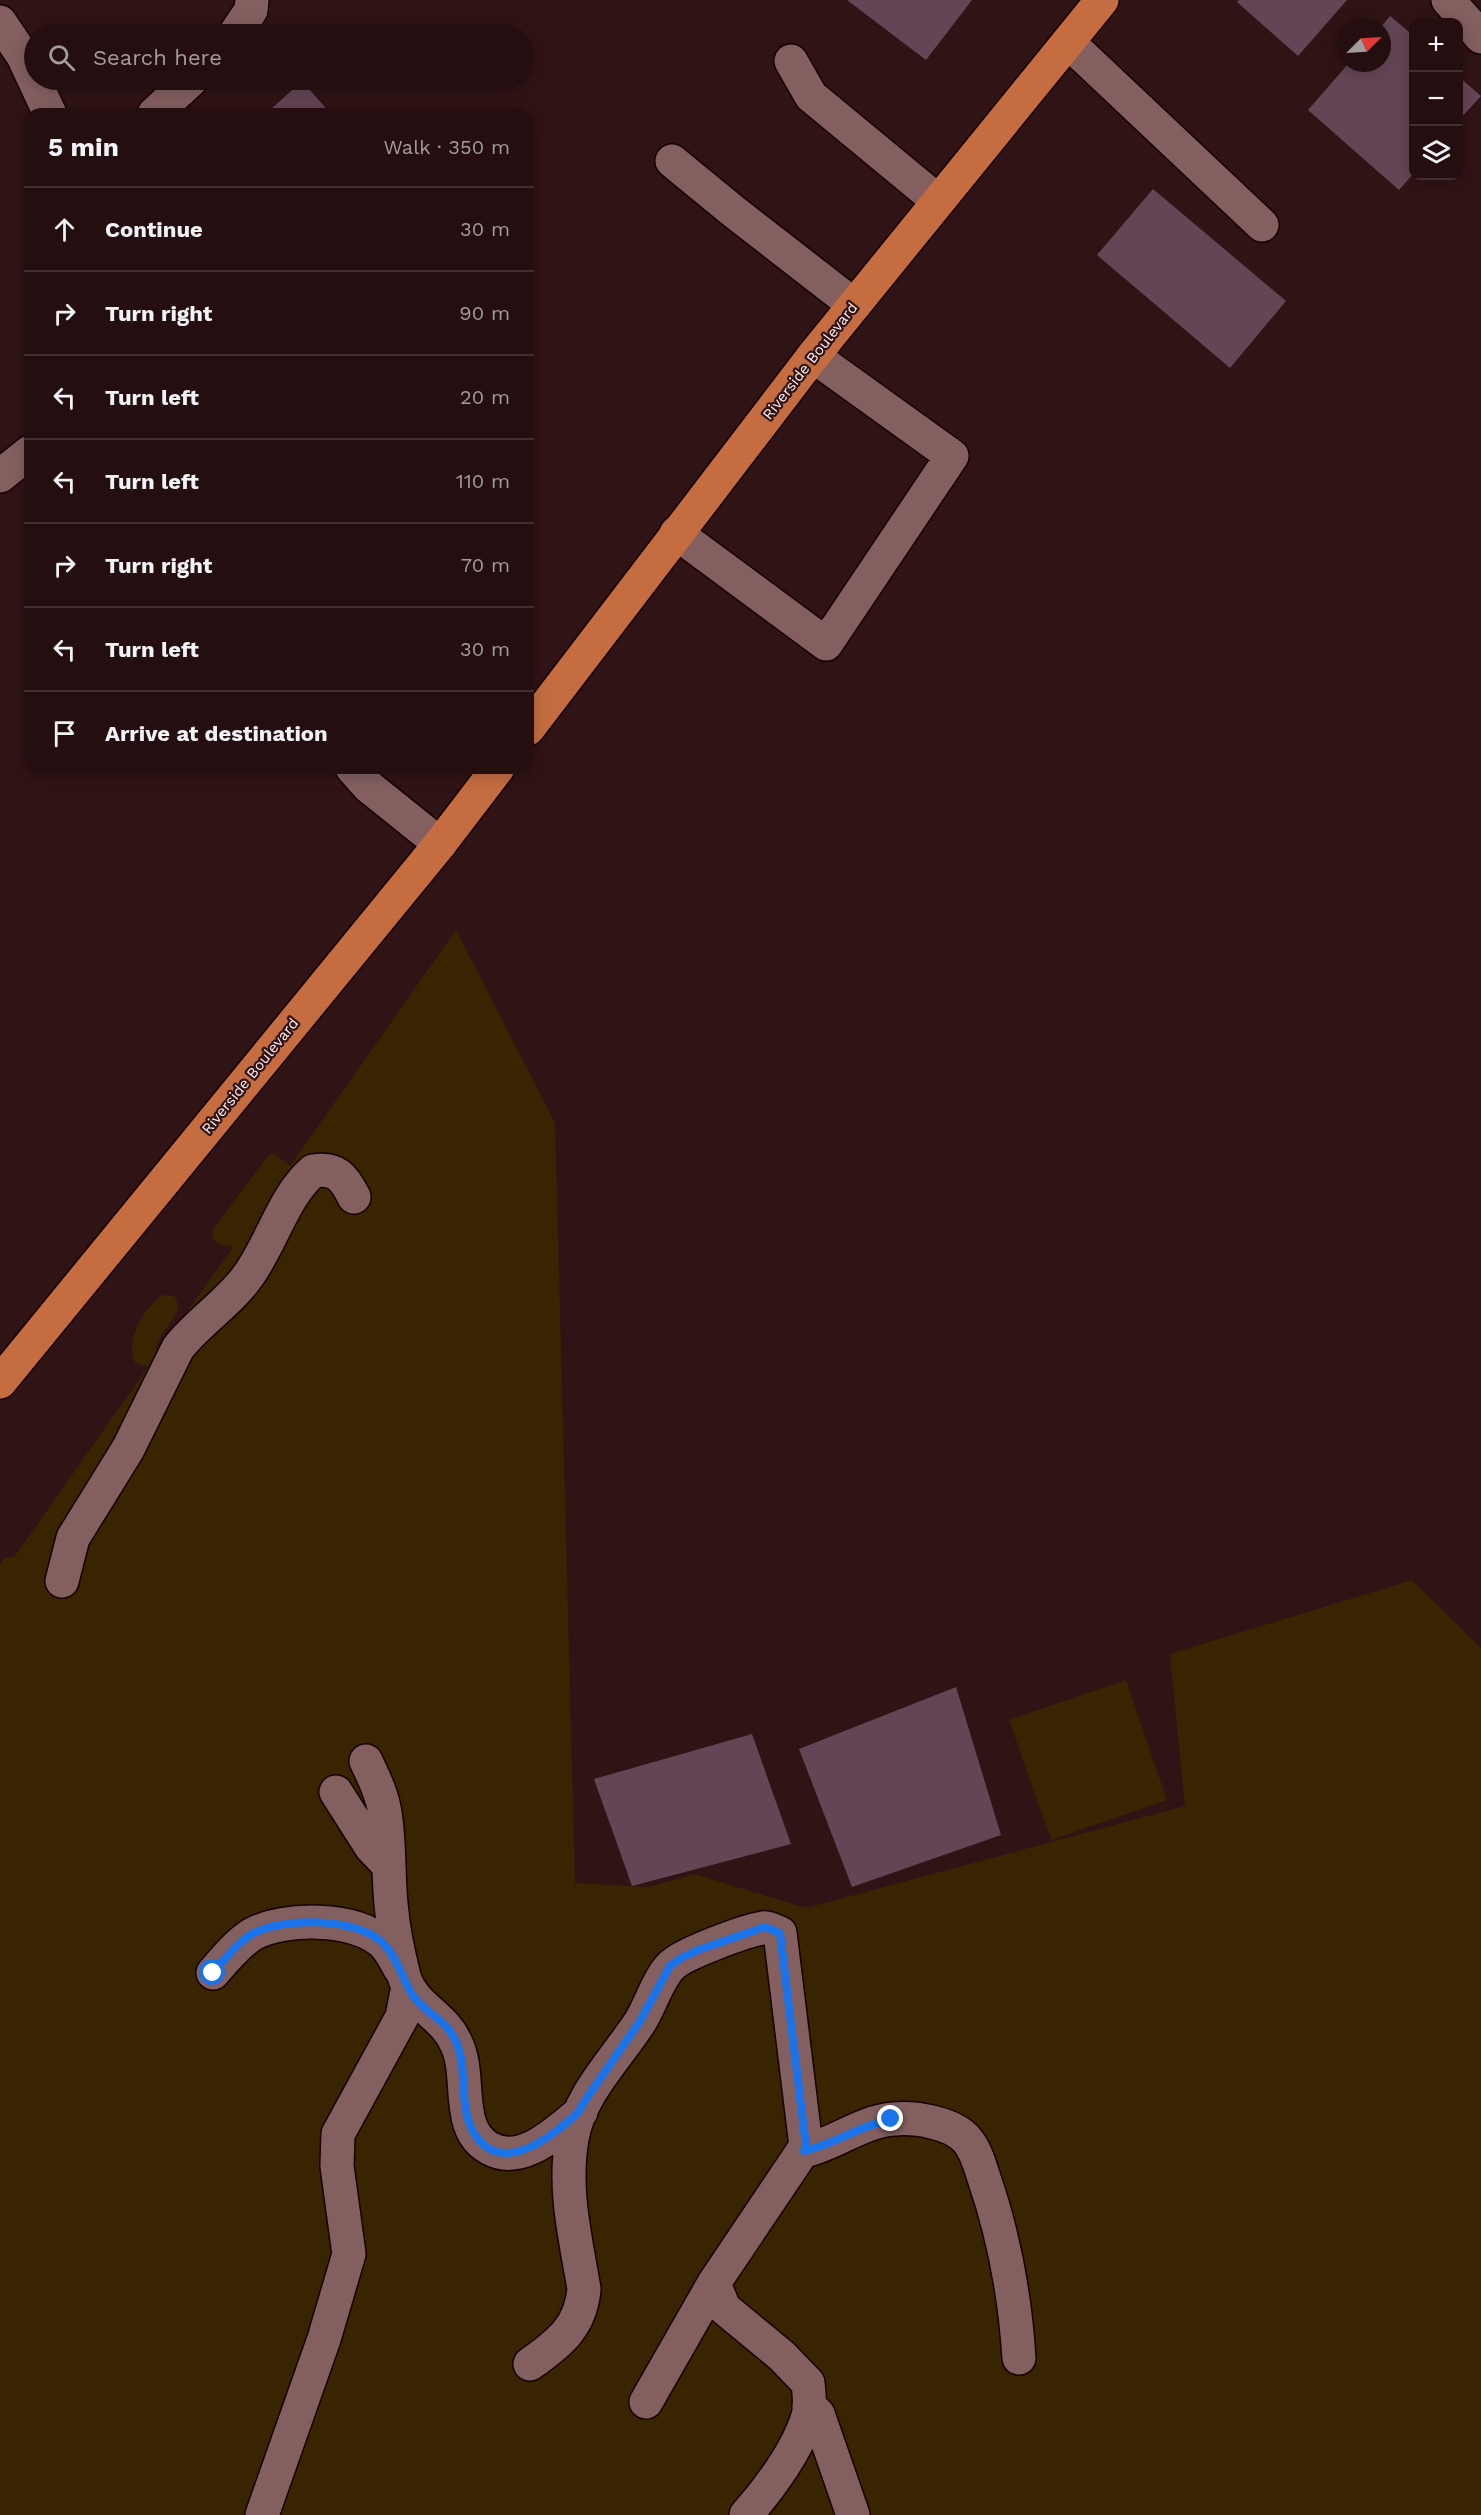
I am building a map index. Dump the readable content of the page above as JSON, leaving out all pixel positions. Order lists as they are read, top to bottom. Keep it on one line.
{"streets":{"main road":["Riverside Boulevard"]},"north":"top right","page":{"map_buttons":["+","−"],"search":"Search here","heading":["5 min","Walk · 350 m"],"list":[["Continue","30 m"],["Turn right","90 m"],["Turn left","20 m"],["Turn left","110 m"],["Turn right","70 m"],["Turn left","30 m"],"Arrive at destination"]}}
